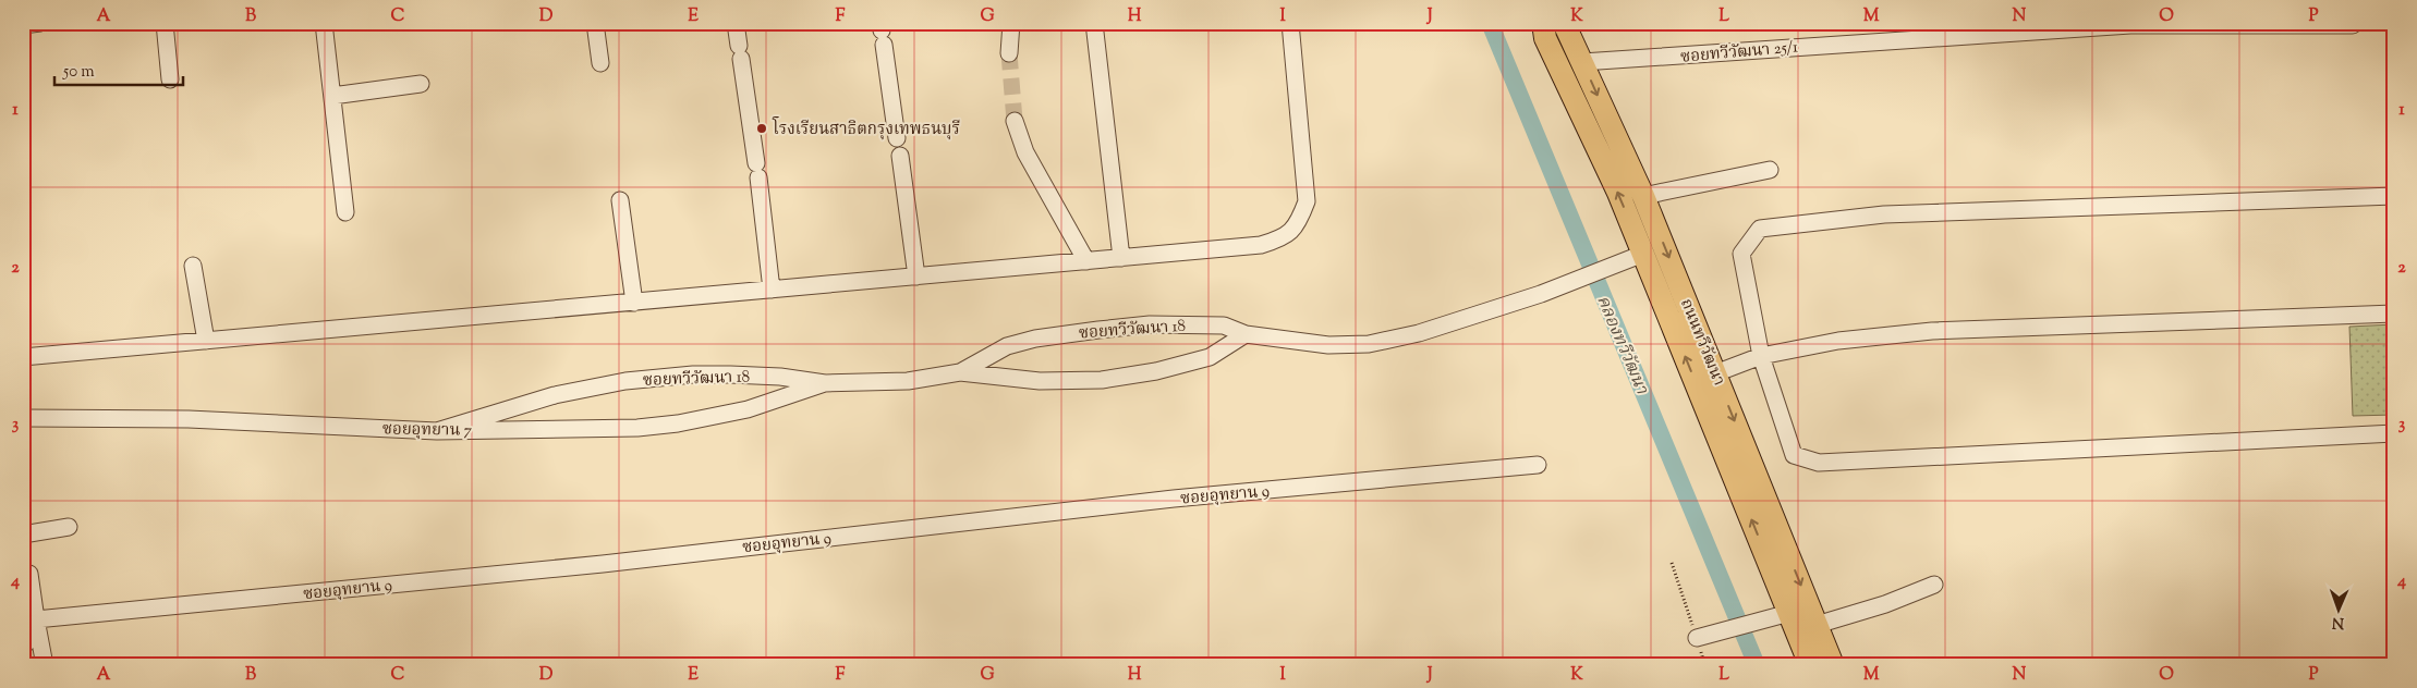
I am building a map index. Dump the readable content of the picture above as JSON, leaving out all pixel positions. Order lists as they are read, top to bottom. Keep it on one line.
{"streets":{"main road":["ถนนทวีวัฒนา"],"street":["ซอยทวีวัฒนา 25/1","ซอยทวีวัฒนา 18","ซอยอุทยาน 7","ซอยอุทยาน 9"]},"crossings":[["ซอยทวีวัฒนา 25/1","ถนนทวีวัฒนา"],["ซอยทวีวัฒนา 18","ถนนทวีวัฒนา"],["ซอยทวีวัฒนา 18","ซอยอุทยาน 7"]],"water":["คลองทวีวัฒนา"],"places":["โรงเรียนสาธิตกรุงเทพธนบุรี"],"scale_bar":"50 m","north":"bottom","grid":{"columns":["A","B","C","D","E","F","G","H","I","J","K","L","M","N","O","P"],"rows":["1","2","3","4"]}}
